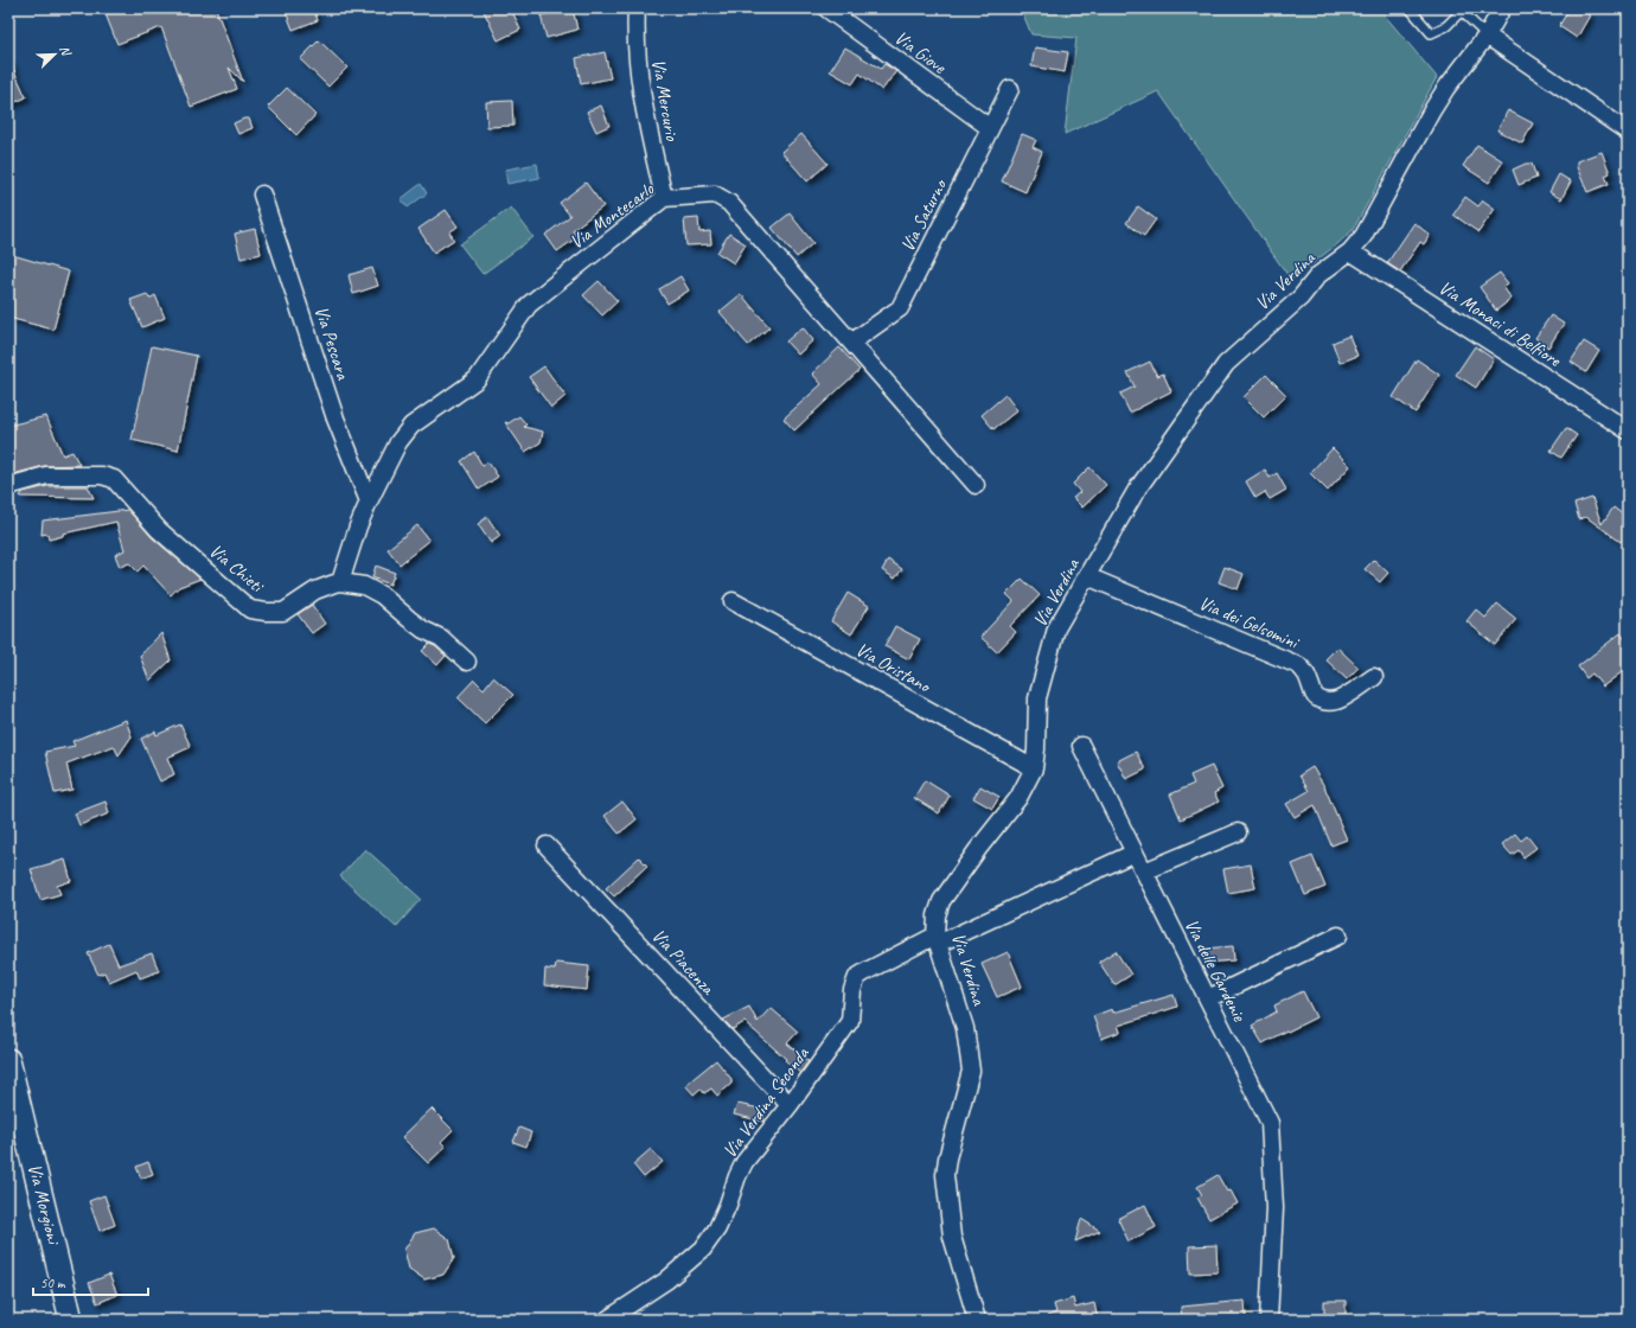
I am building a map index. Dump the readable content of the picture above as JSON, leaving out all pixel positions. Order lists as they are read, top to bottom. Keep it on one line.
{"streets":{"main road":["Via Morgioni"],"street":["Via Giove","Via Mercurio","Via Montecarlo","Via Saturno","Via Verdina","Via Monaci di Belfiore","Via Pescara","Via Chieti","Via dei Gelsomini","Via Oristano","Via Piacenza","Via delle Gardenie","Via Verdina Seconda"]},"crossings":[["Via Giove","Via Saturno"],["Via Mercurio","Via Montecarlo"],["Via Montecarlo","Via Saturno"],["Via Montecarlo","Via Pescara"],["Via Montecarlo","Via Chieti"],["Via Verdina","Via Monaci di Belfiore"],["Via Verdina","Via dei Gelsomini"],["Via Verdina","Via Oristano"],["Via Verdina","Via Verdina Seconda"],["Via Piacenza","Via Verdina Seconda"]],"scale_bar":"50 m","north":"top right"}
